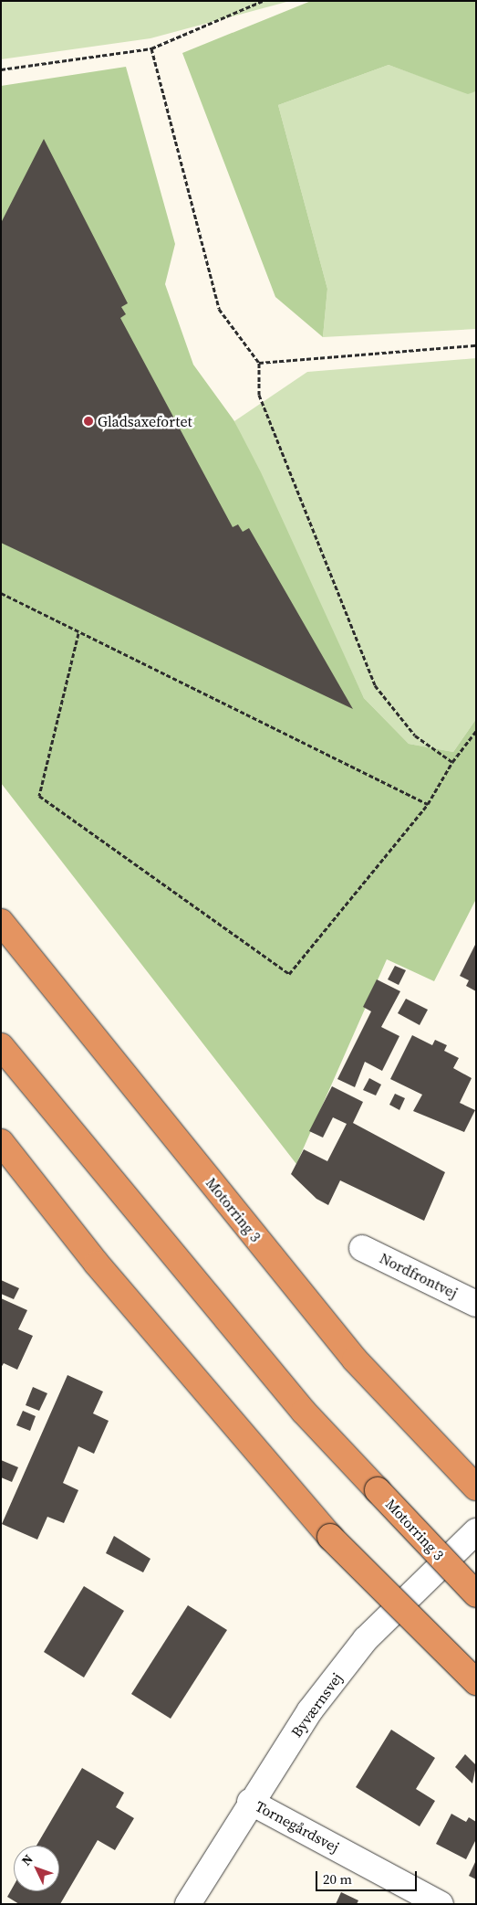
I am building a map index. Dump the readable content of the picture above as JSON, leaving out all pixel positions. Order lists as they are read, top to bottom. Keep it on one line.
{"streets":{"highway":["Motorring 3"],"street":["Nordfrontvej","Byværnsvej","Tornegårdsvej"]},"crossings":[["Byværnsvej","Tornegårdsvej"]],"places":["Gladsaxefortet"],"scale_bar":"20 m","north":"top left"}
